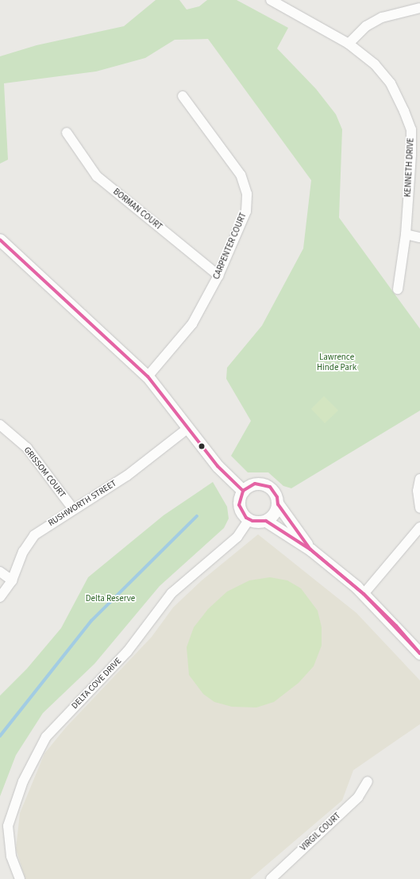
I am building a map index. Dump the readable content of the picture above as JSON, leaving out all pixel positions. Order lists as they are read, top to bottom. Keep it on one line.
{"streets":{"street":["KENNETH DRIVE","BORMAN COURT","CARPENTER COURT","GRISSOM COURT","RUSHWORTH STREET","DELTA COVE DRIVE","VIRGIL COURT"]},"crossings":[["BORMAN COURT","CARPENTER COURT"],["GRISSOM COURT","RUSHWORTH STREET"]],"parks":["Lawrence Hinde Park","Delta Reserve"]}
